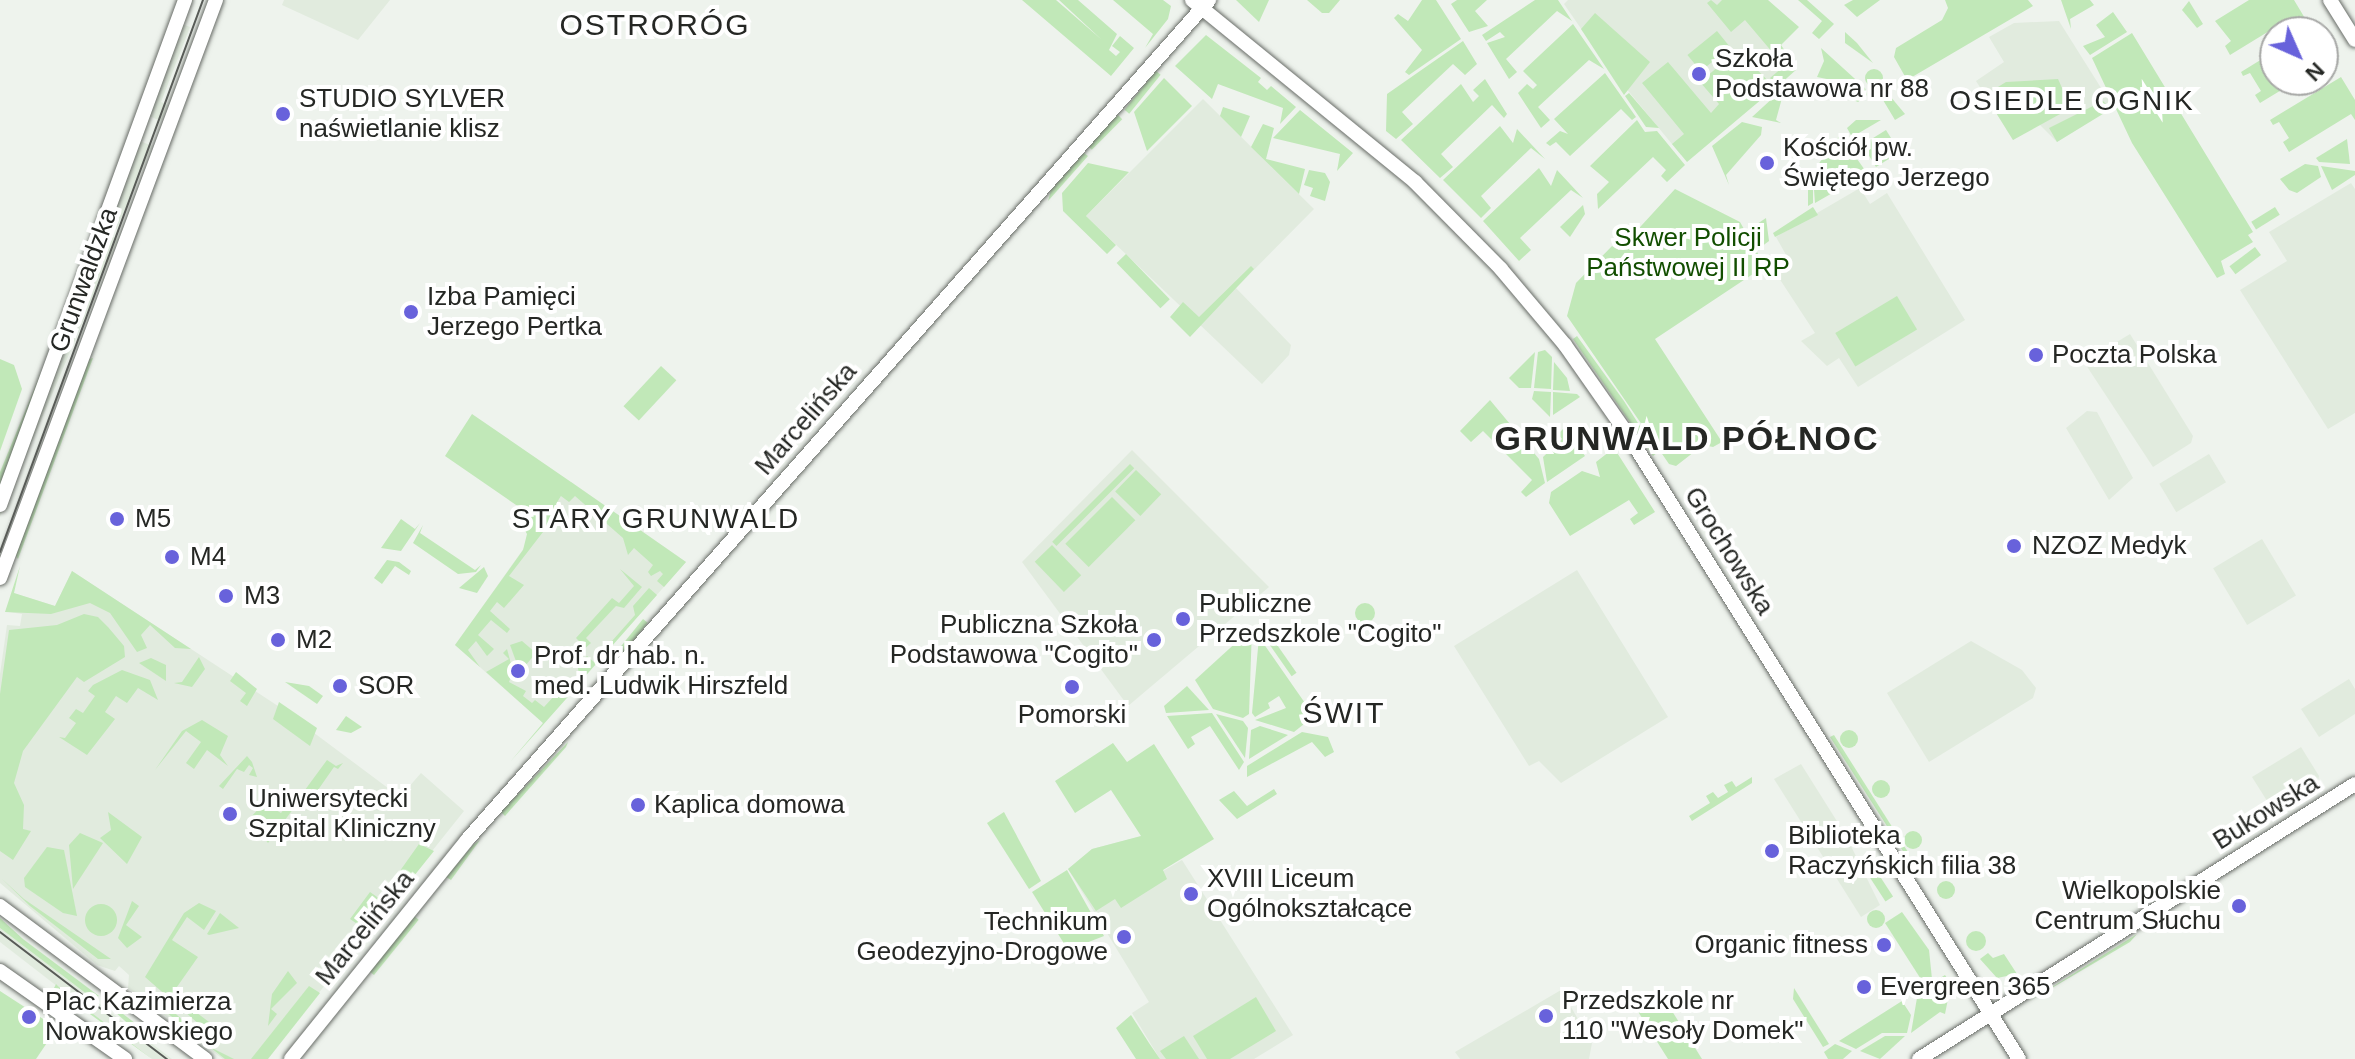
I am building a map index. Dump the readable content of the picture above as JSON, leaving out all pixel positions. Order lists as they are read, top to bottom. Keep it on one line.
{"streets":{"street":["Grunwaldzka","Marcelińska","Grochowska","Bukowska"]},"crossings":[["Marcelińska","Grochowska"],["Grochowska","Bukowska"]],"districts":["OSTRORÓG","OSIEDLE OGNIK","GRUNWALD PÓŁNOC","STARY GRUNWALD","ŚWIT"],"parks":["Skwer Policji Państwowej II RP"],"places":["Szkoła Podstawowa nr 88","STUDIO SYLVER naświetlanie klisz","Kościół pw. Świętego Jerzego","Izba Pamięci Jerzego Pertka","Poczta Polska","M5","NZOZ Medyk","M4","M3","Publiczne Przedszkole \"Cogito\"","M2","Publiczna Szkoła Podstawowa \"Cogito\"","Prof. dr hab. n. med. Ludwik Hirszfeld","SOR","Pomorski","Kaplica domowa","Uniwersytecki Szpital Kliniczny","Biblioteka Raczyńskich filia 38","XVIII Liceum Ogólnokształcące","Wielkopolskie Centrum Słuchu","Technikum Geodezyjno-Drogowe","Organic fitness","Evergreen 365","Przedszkole nr 110 \"Wesoły Domek\"","Plac Kazimierza Nowakowskiego"],"north":"bottom right"}
